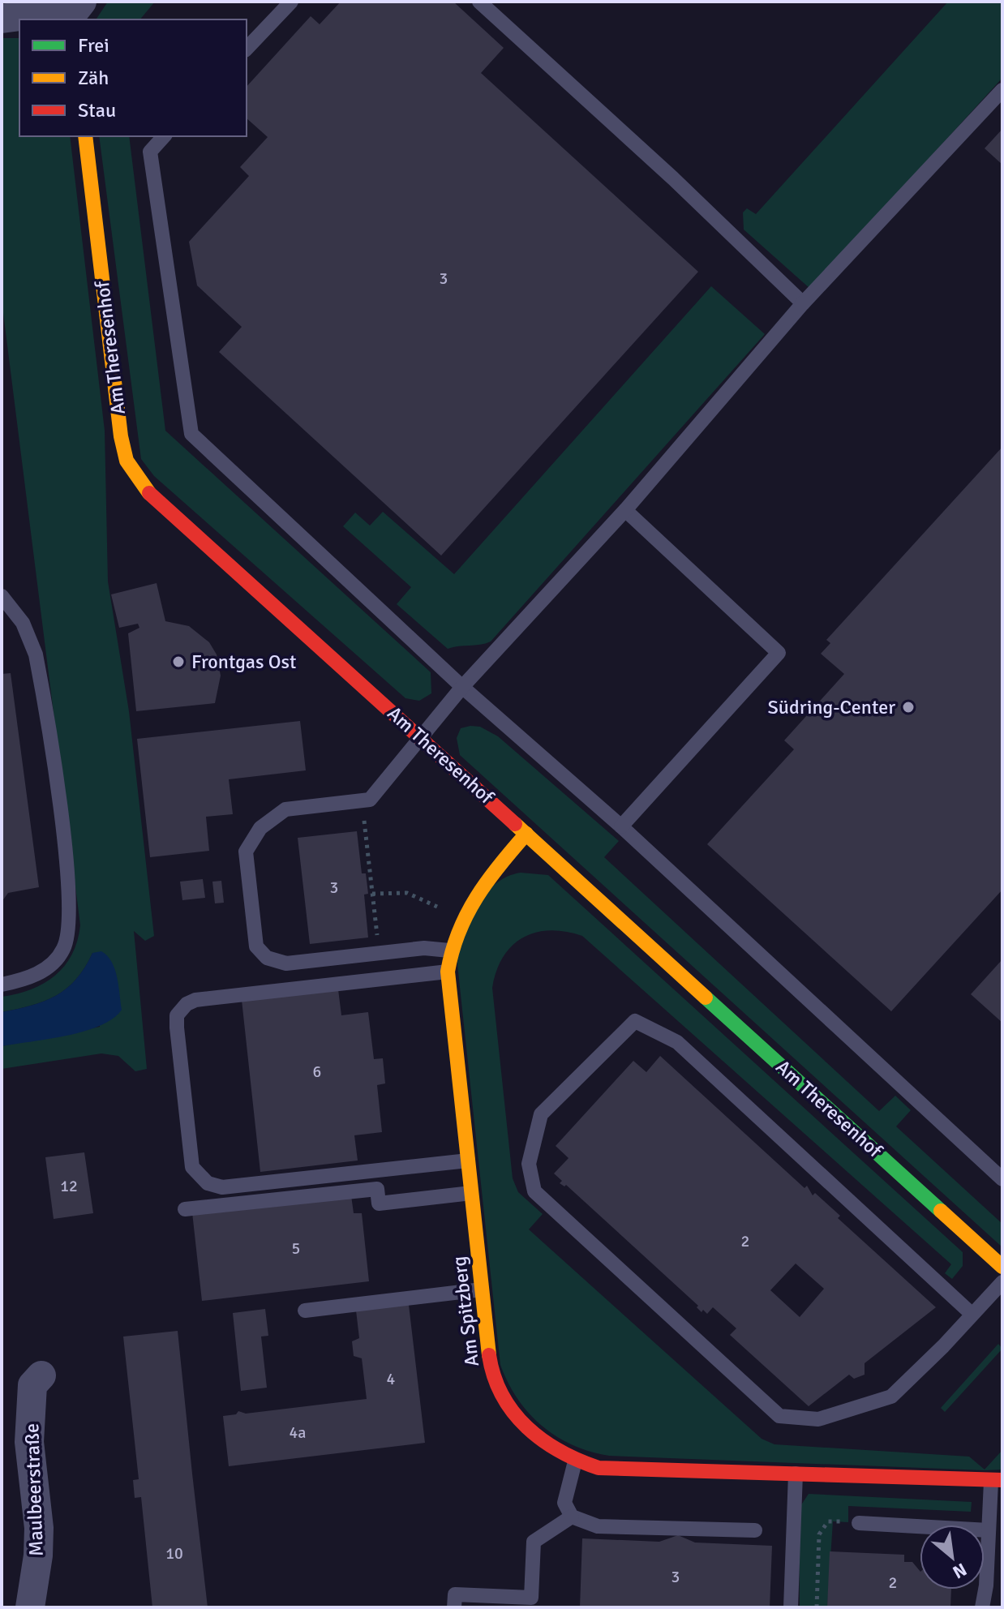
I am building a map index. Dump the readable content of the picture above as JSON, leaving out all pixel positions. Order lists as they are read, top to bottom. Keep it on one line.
{"streets":{"street":["Am Theresenhof","Am Spitzberg","Maulbeerstraße"]},"crossings":[["Am Theresenhof","Am Spitzberg"]],"places":["Frontgas Ost","Südring-Center"],"house_numbers":["3","3","6","12","2","5","4","4a","10","3","2"],"legend":["Frei","Zäh","Stau"],"north":"bottom right"}
